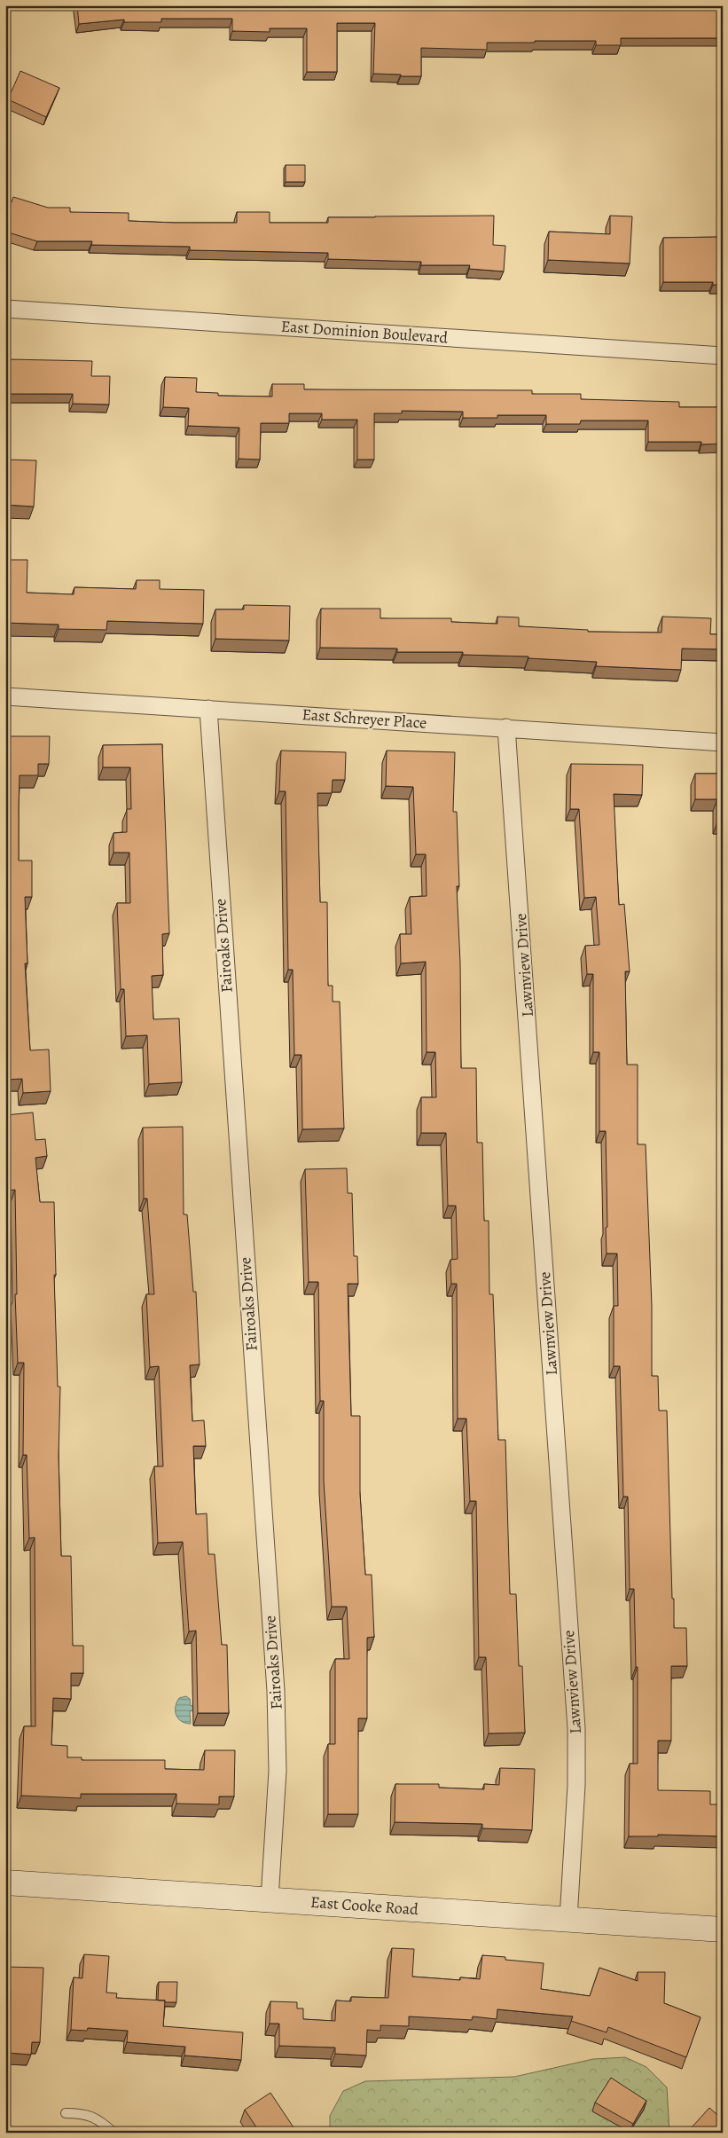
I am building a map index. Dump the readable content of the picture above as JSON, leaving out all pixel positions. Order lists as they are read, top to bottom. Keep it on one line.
{"streets":{"main road":["East Cooke Road"],"street":["East Dominion Boulevard","East Schreyer Place","Fairoaks Drive","Lawnview Drive"]},"crossings":[["East Schreyer Place","Fairoaks Drive"],["East Schreyer Place","Lawnview Drive"],["Fairoaks Drive","East Cooke Road"],["Lawnview Drive","East Cooke Road"]]}
